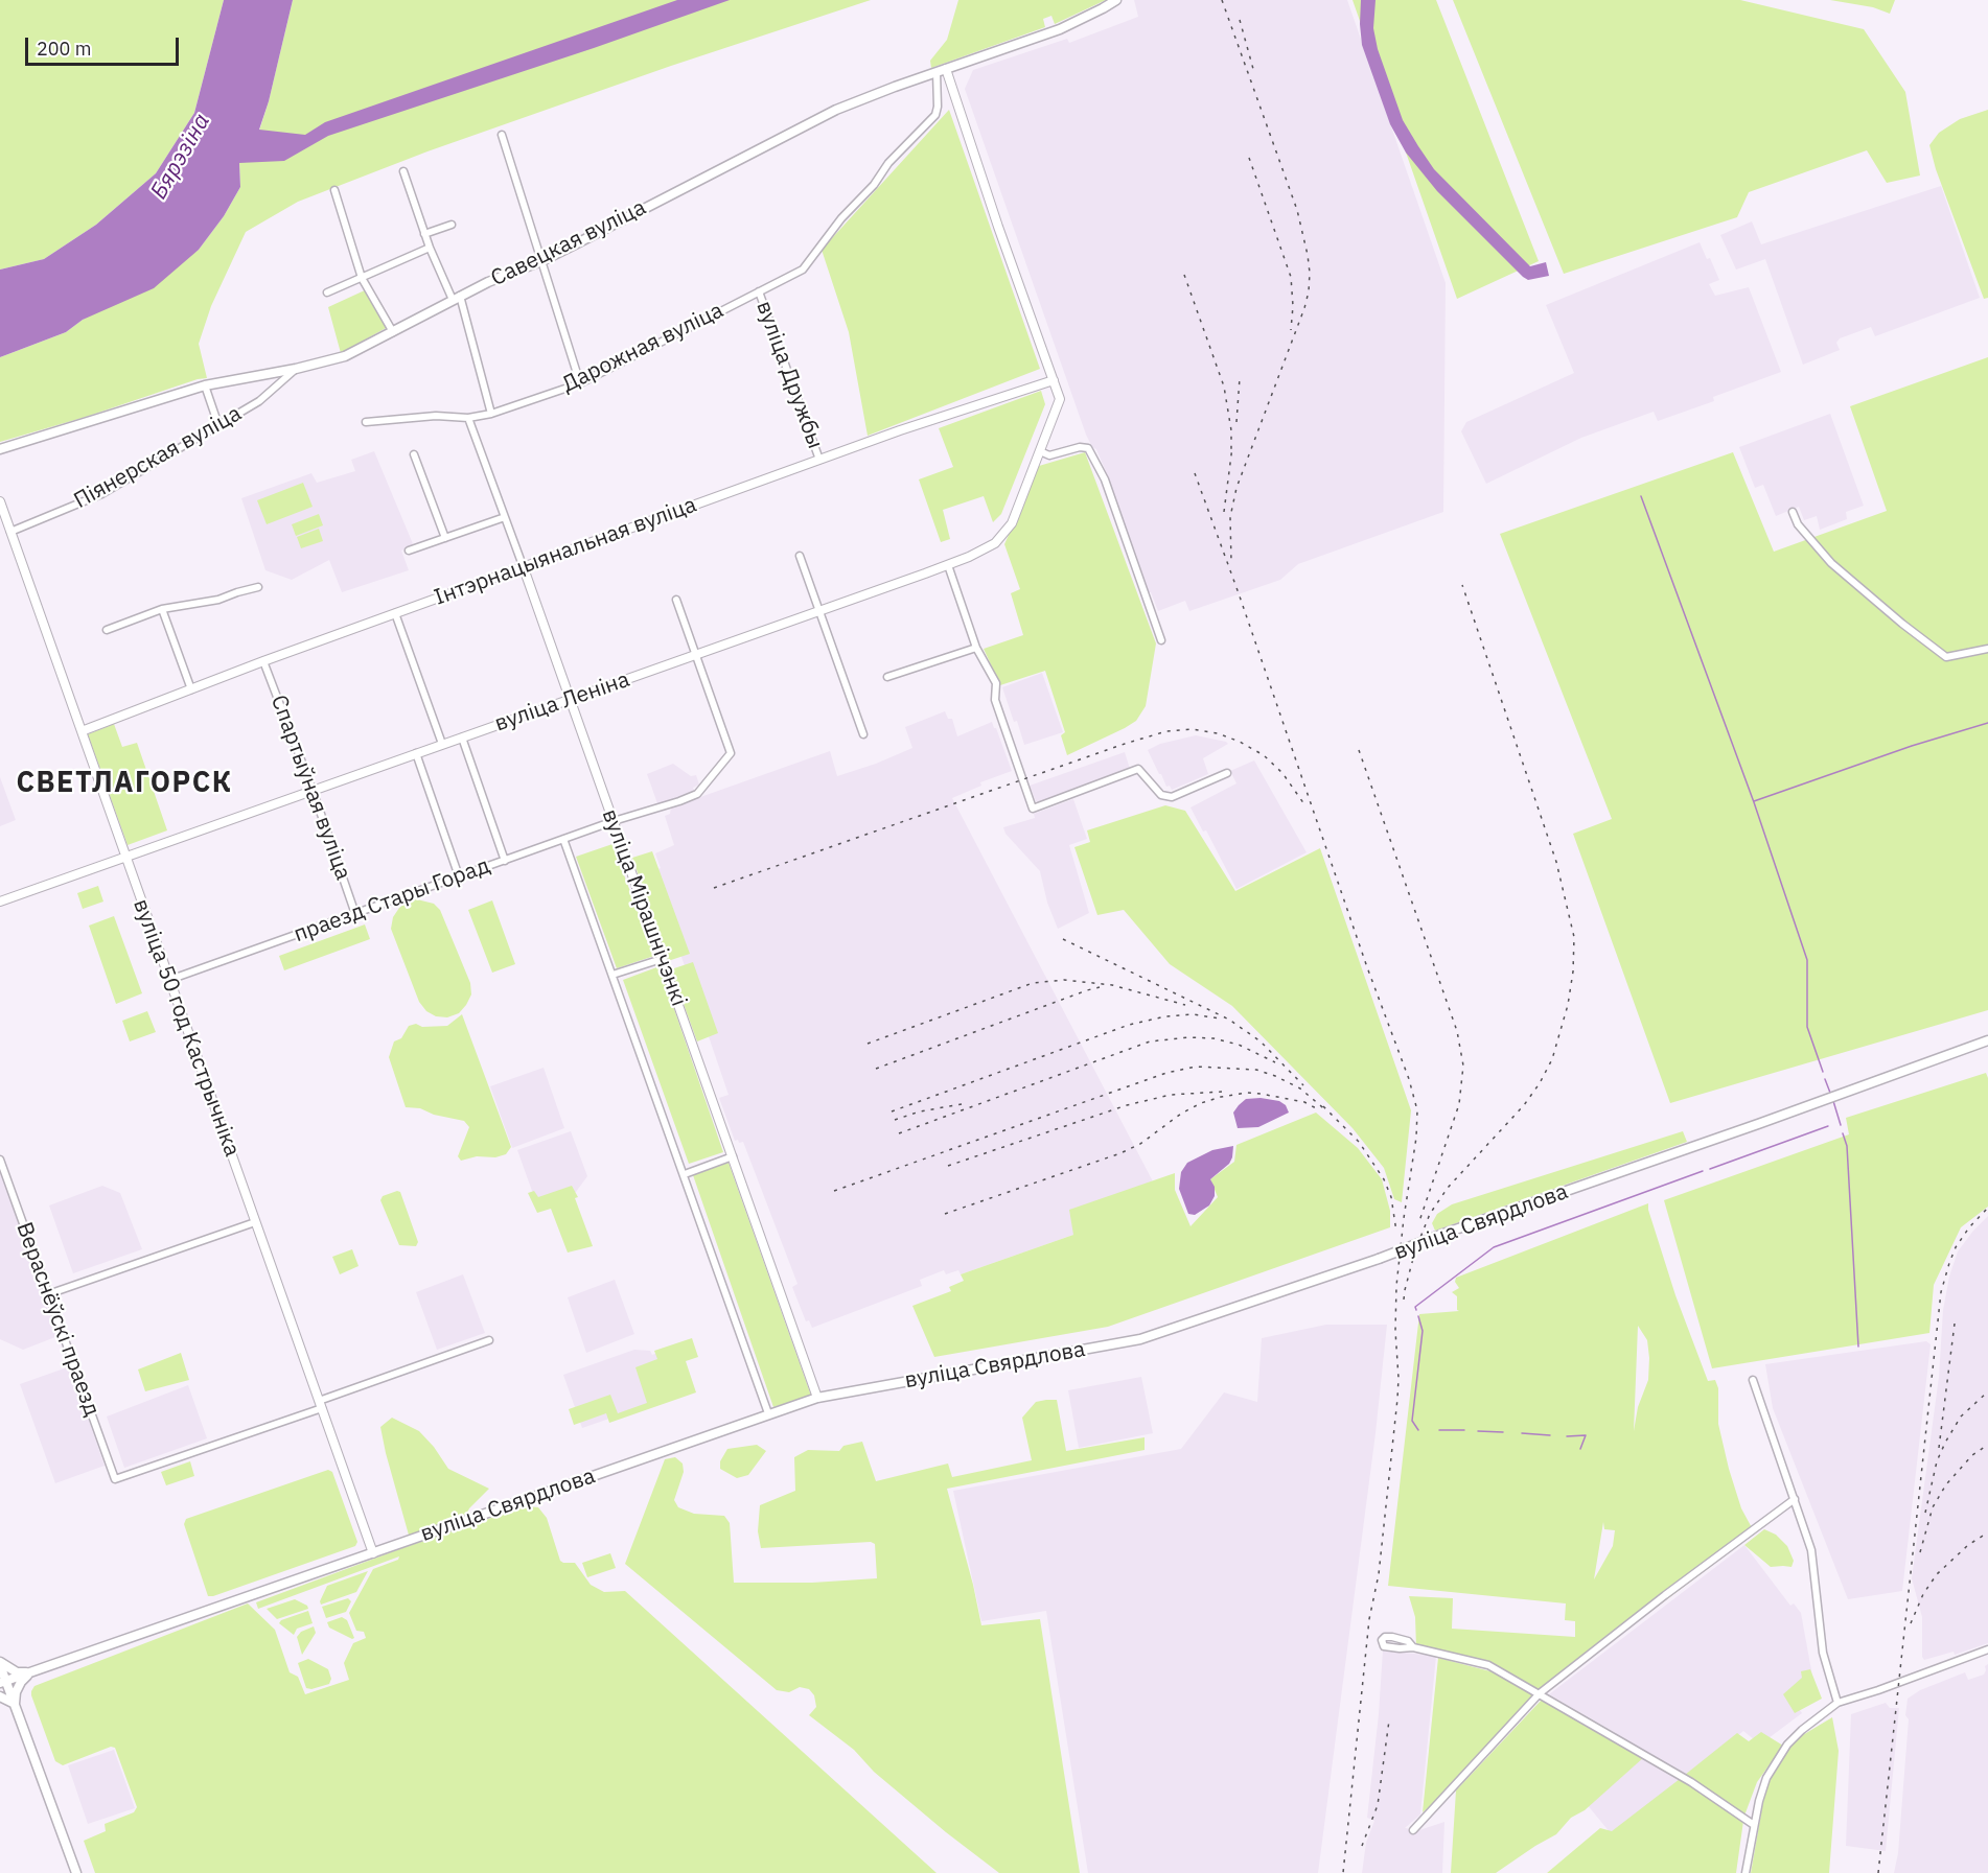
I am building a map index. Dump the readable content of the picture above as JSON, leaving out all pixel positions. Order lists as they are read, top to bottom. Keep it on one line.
{"streets":{"main road":["Савецкая вуліца","вуліца Свярдлова"],"street":["Дарожная вуліца","вуліца Дружбы","Піянерская вуліца","Інтэрнацыянальная вуліца","вуліца Леніна","Спартыўная вуліца","праезд Стары Горад","вуліца Мірашнічэнкі","вуліца 50 год Кастрычніка","Вераснёўскі праезд"]},"crossings":[["Савецкая вуліца","Дарожная вуліца"],["Савецкая вуліца","Піянерская вуліца"],["Савецкая вуліца","вуліца Леніна"],["Дарожная вуліца","вуліца Дружбы"],["Дарожная вуліца","вуліца Леніна"],["Дарожная вуліца","вуліца Мірашнічэнкі"],["вуліца Дружбы","Інтэрнацыянальная вуліца"],["Піянерская вуліца","вуліца 50 год Кастрычніка"],["Інтэрнацыянальная вуліца","вуліца Леніна"],["Інтэрнацыянальная вуліца","Спартыўная вуліца"],["Інтэрнацыянальная вуліца","вуліца Мірашнічэнкі"],["Інтэрнацыянальная вуліца","вуліца 50 год Кастрычніка"],["вуліца Леніна","Спартыўная вуліца"],["вуліца Леніна","праезд Стары Горад"],["вуліца Леніна","вуліца Мірашнічэнкі"],["вуліца Леніна","вуліца 50 год Кастрычніка"],["Спартыўная вуліца","праезд Стары Горад"],["праезд Стары Горад","вуліца Мірашнічэнкі"],["праезд Стары Горад","вуліца 50 год Кастрычніка"],["вуліца Мірашнічэнкі","вуліца Свярдлова"],["вуліца 50 год Кастрычніка","вуліца Свярдлова"],["вуліца 50 год Кастрычніка","Вераснёўскі праезд"]],"districts":["СВЕТЛАГОРСК"],"water":["Бярэзіна"],"scale_bar":"200 m"}
